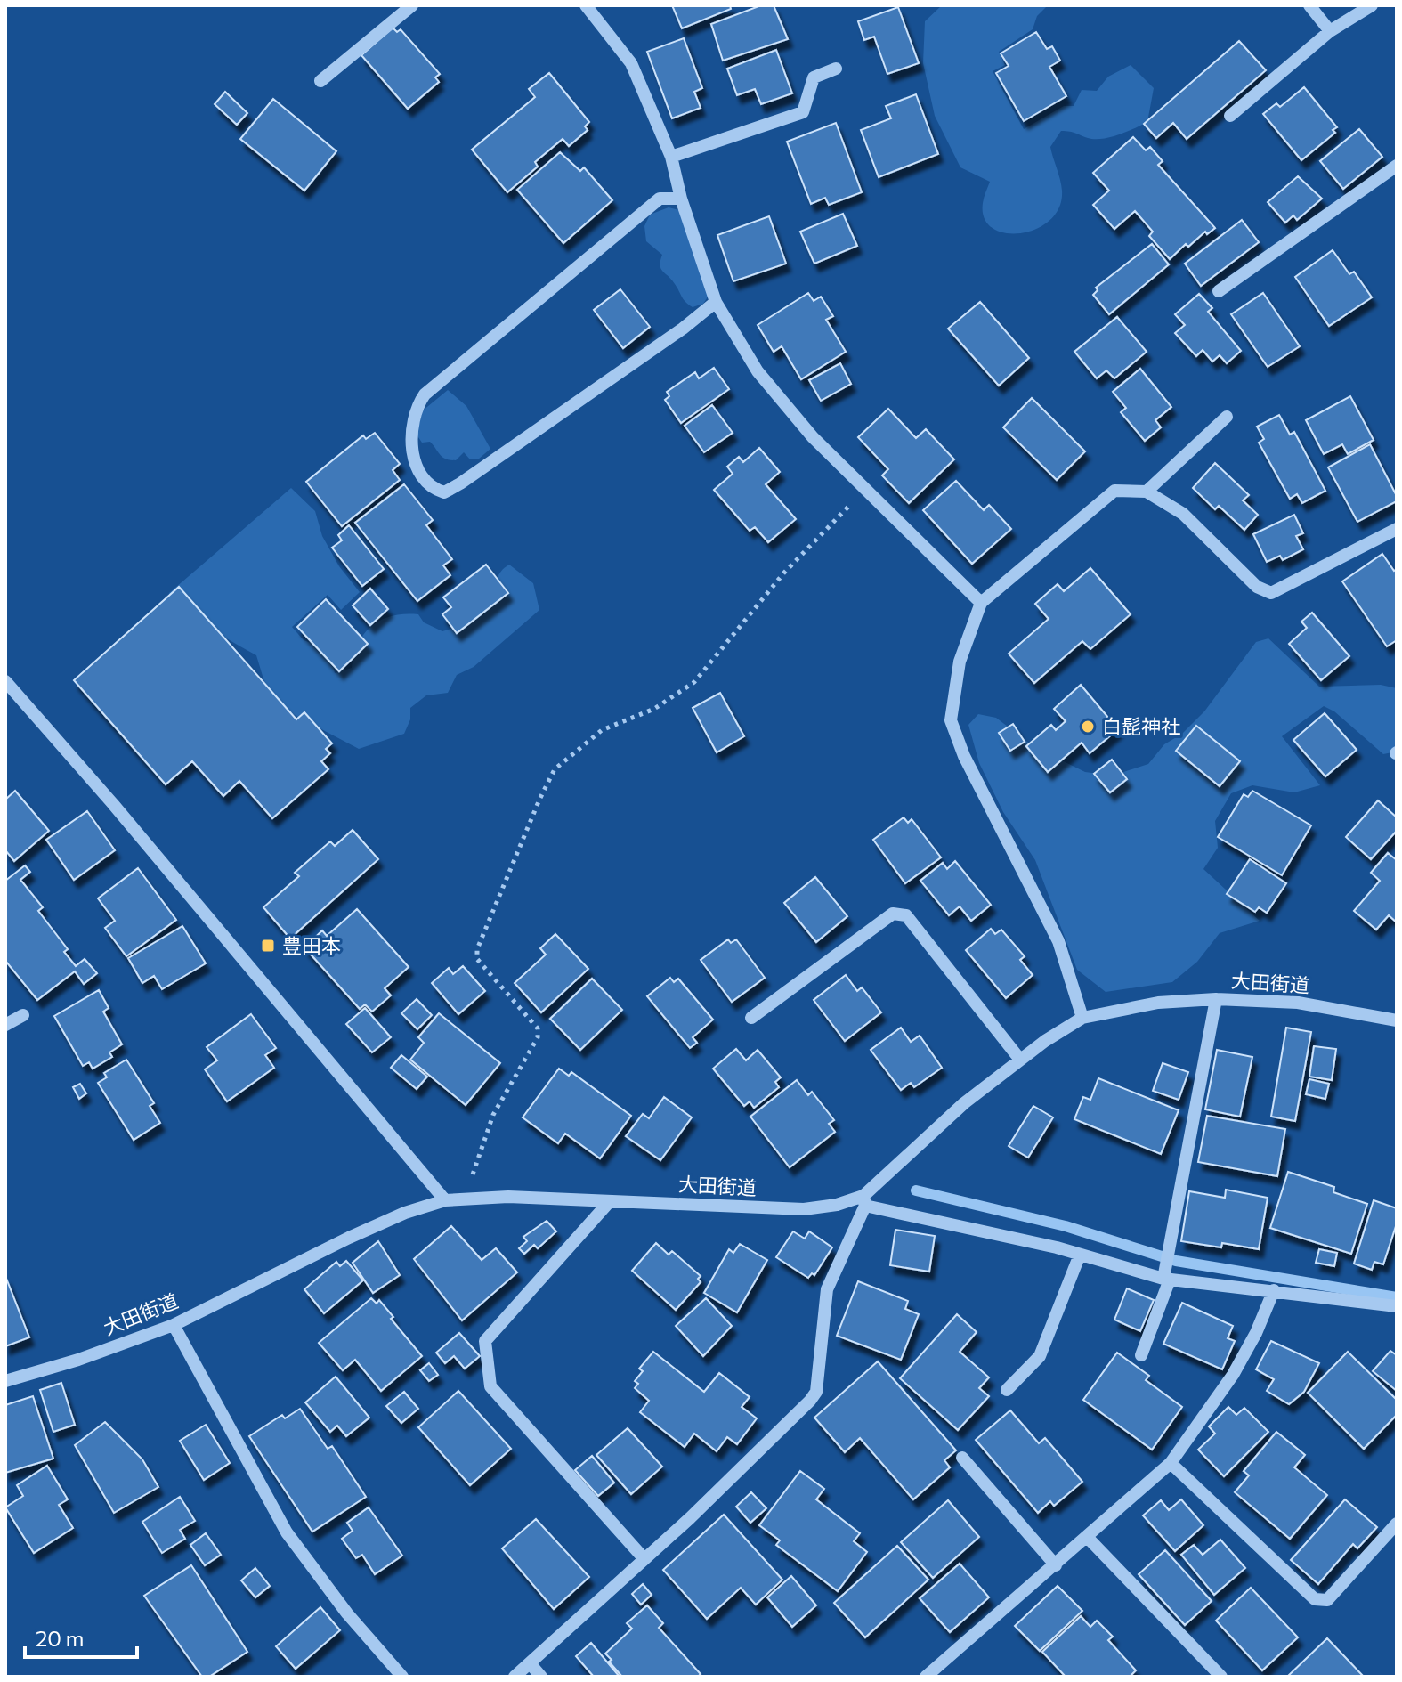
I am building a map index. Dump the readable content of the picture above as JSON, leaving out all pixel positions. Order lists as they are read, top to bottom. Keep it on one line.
{"streets":{"street":["大田街道"]},"places":{"other":["白髭神社"],"transit":["豊田本"]},"scale_bar":"20 m"}
